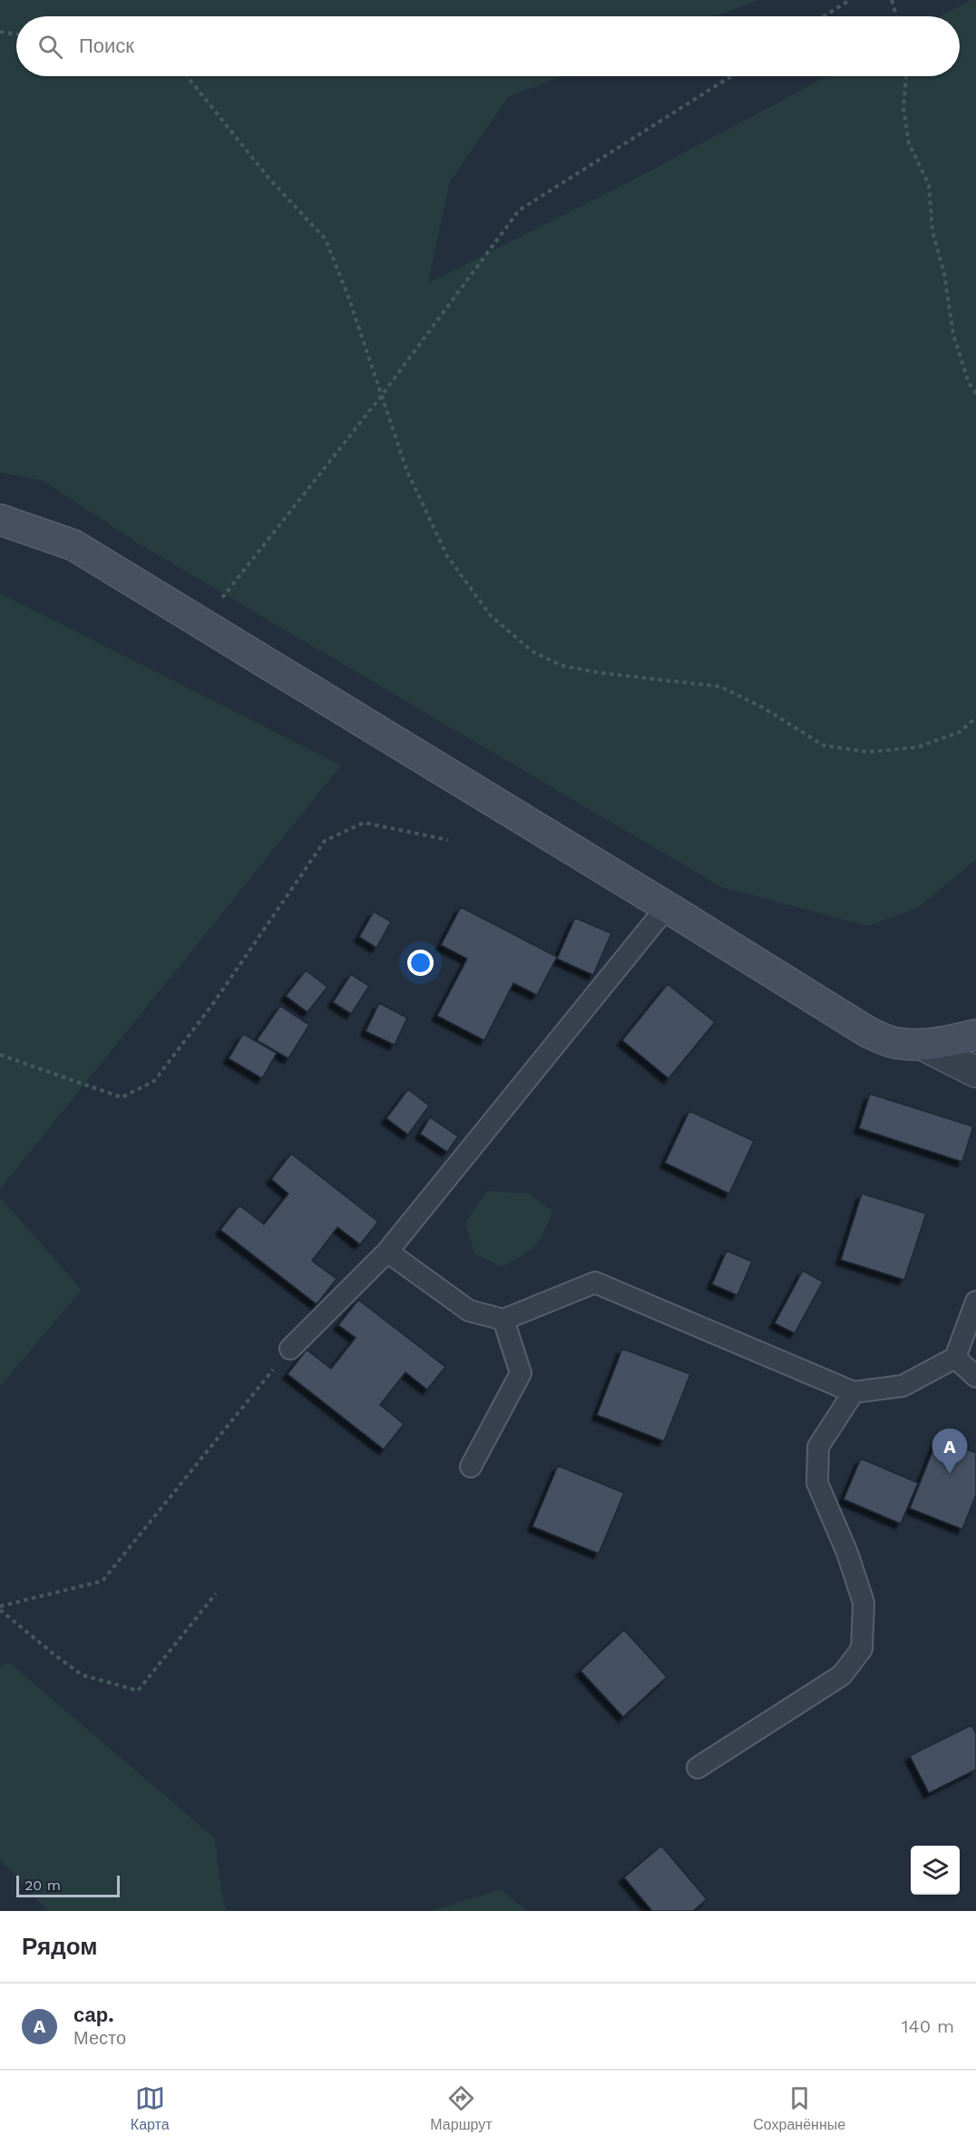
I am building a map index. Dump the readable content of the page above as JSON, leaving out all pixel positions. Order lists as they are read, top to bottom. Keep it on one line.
{"scale_bar":"20 m","page":{"search":"Поиск","pins":"A","scale":"20 m","heading":"Рядом","list":[{"mark":"A","name":"сар.","note":"Место","value":"140 m"}],"nav":["Карта","Маршрут","Сохранённые"]}}
